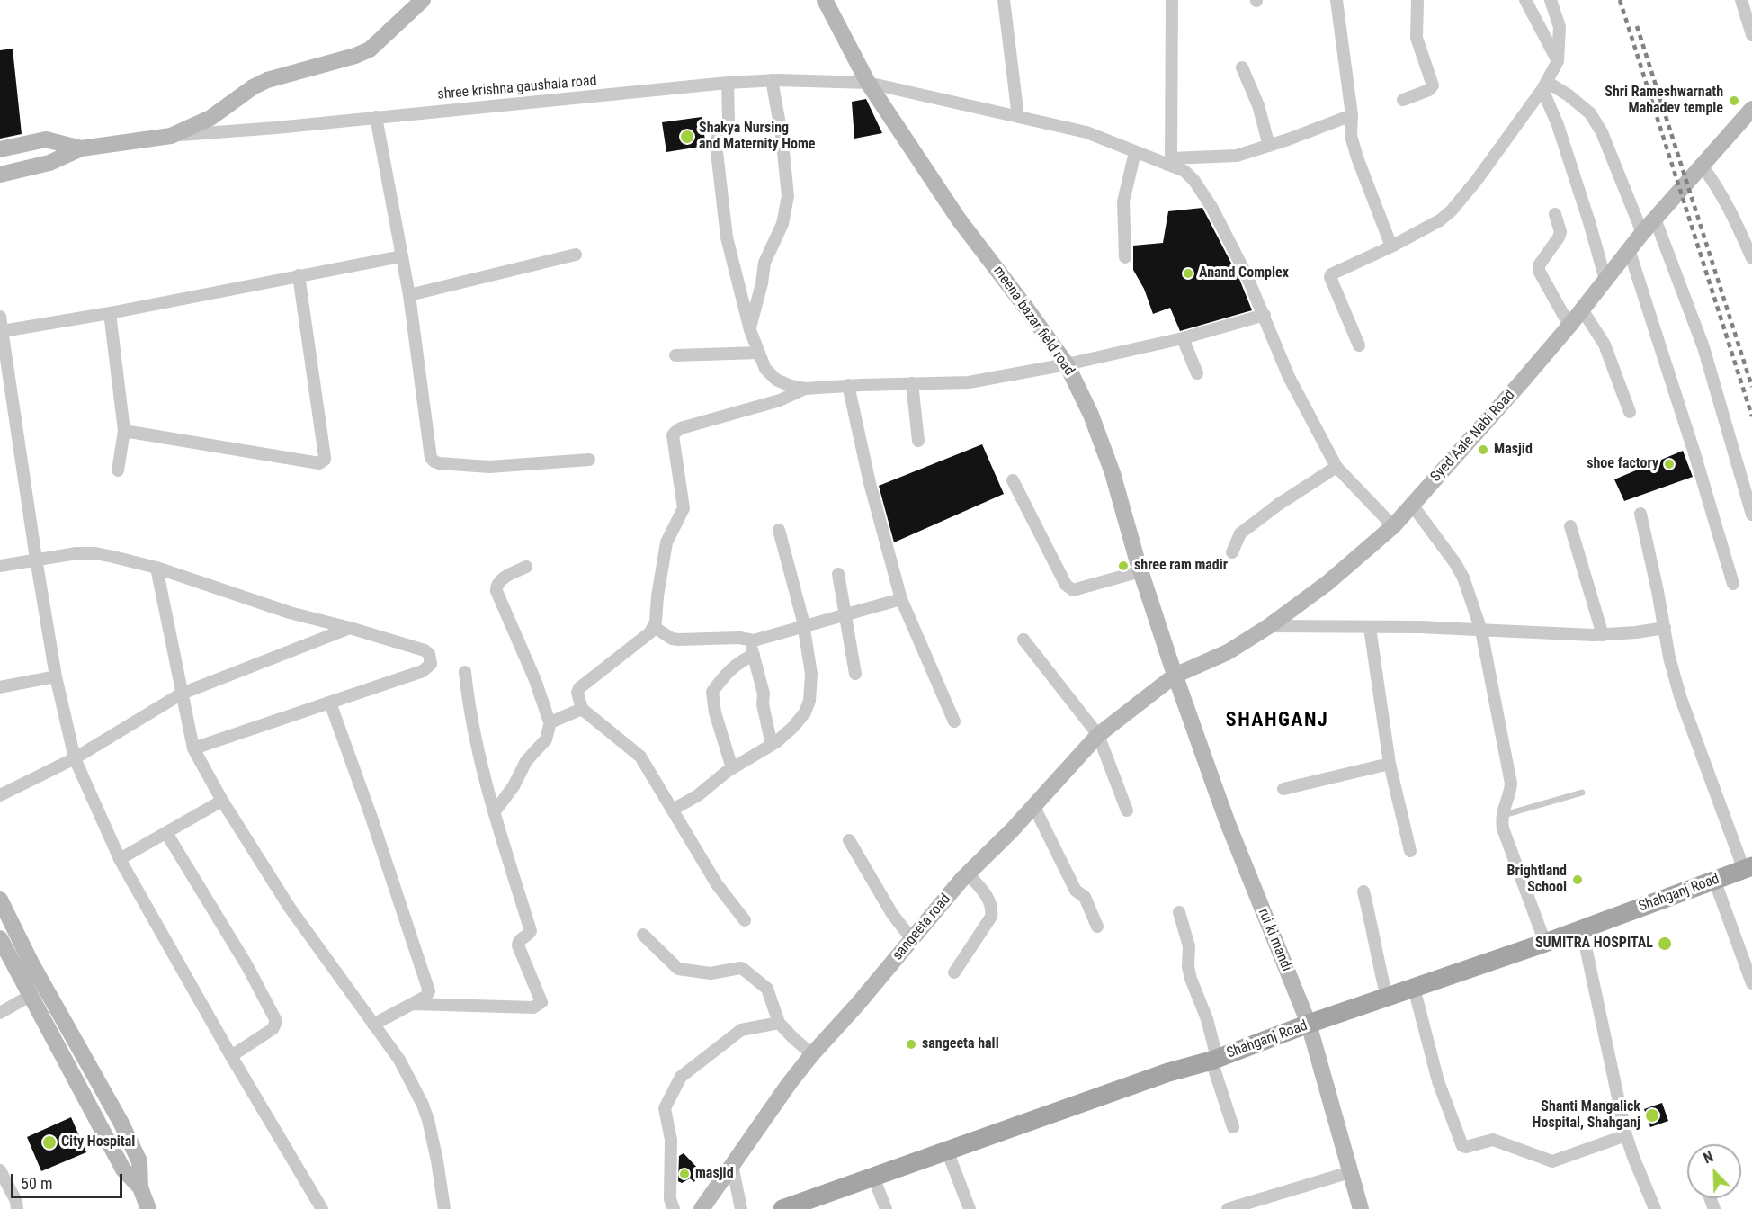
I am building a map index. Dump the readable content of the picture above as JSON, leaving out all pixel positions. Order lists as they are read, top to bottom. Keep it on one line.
{"streets":{"main road":["meena bazar field road","Syed Aale Nabi Road","Shahganj Road","sangeeta road","rui ki mandi"],"street":["shree krishna gaushala road"]},"crossings":[["shree krishna gaushala road","meena bazar field road"],["shree krishna gaushala road","Syed Aale Nabi Road"],["meena bazar field road","Syed Aale Nabi Road"],["meena bazar field road","sangeeta road"],["meena bazar field road","rui ki mandi"],["Syed Aale Nabi Road","sangeeta road"],["Syed Aale Nabi Road","rui ki mandi"],["Shahganj Road","rui ki mandi"],["sangeeta road","rui ki mandi"]],"districts":["SHAHGANJ"],"places":["Shri Rameshwarnath Mahadev temple","Shakya Nursing and Maternity Home","Anand Complex","Masjid","shoe factory","shree ram madir","Brightland School","SUMITRA HOSPITAL","sangeeta hall","Shanti Mangalick Hospital, Shahganj","City Hospital","masjid"],"scale_bar":"50 m","north":"top left"}
